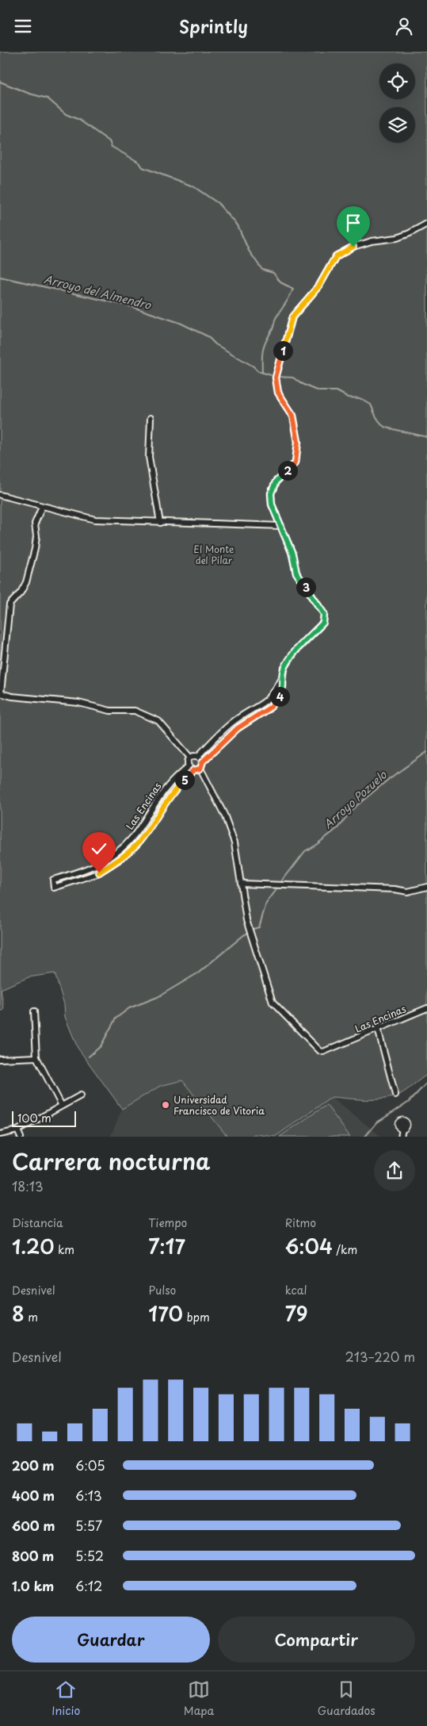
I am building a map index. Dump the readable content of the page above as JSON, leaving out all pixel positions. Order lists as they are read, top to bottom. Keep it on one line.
{"streets":{"street":["Las Encinas"]},"water":["Arroyo del Almendro","Arroyo Pozuelo"],"parks":["El Monte del Pilar"],"places":["Universidad Francisco de Vitoria"],"scale_bar":"100 m","page":{"header":"Sprintly","pins":["1","2","3","4","5"],"scale":"100 m","heading":["Carrera nocturna","18:13"],"stats":[["Distancia","1.20 km"],["Tiempo","7:17"],["Ritmo","6:04 /km"],["Desnivel","8 m"],["Pulso","170 bpm"],["kcal","79"]],"chart":["Desnivel","213–220 m"],"list":[{"name":"200 m","note":"6:05"},{"name":"400 m","note":"6:13"},{"name":"600 m","note":"5:57"},{"name":"800 m","note":"5:52"},{"name":"1.0 km","note":"6:12"}],"buttons":["Guardar","Compartir"],"tabs":["Inicio","Mapa","Guardados"]}}
